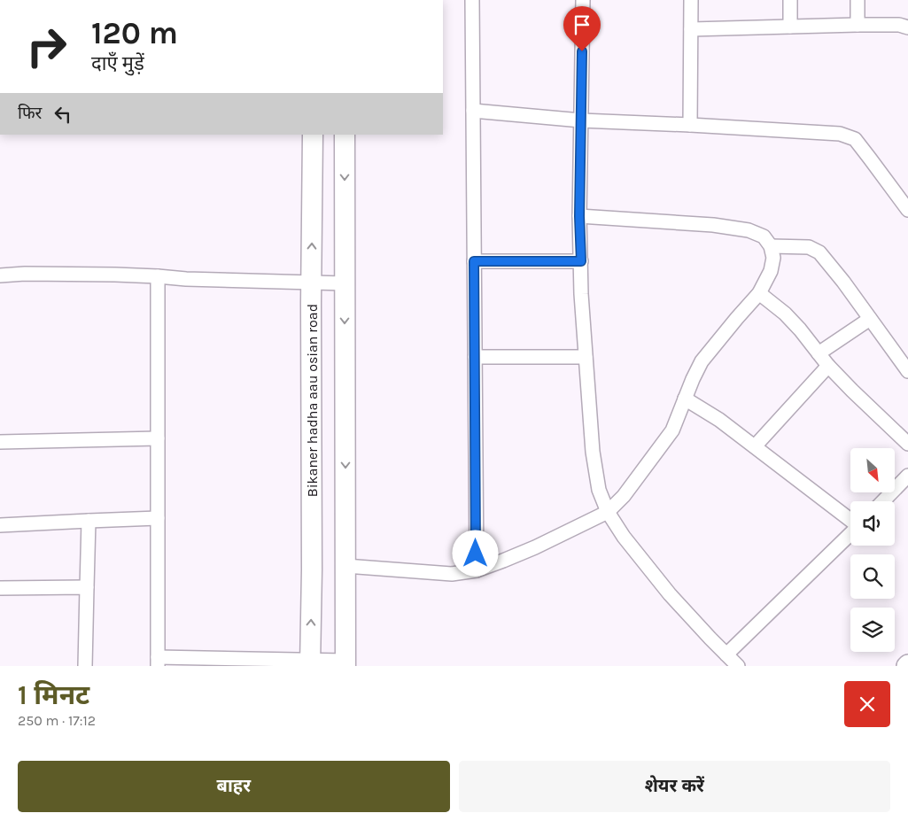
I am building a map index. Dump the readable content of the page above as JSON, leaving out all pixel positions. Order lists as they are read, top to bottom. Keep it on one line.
{"streets":{"main road":["Bikaner hadha aau osian road"]},"north":"bottom right","page":{"turn":["120 m","दाएँ मुड़ें"],"then":"फिर","heading":["1 मिनट","250 m · 17:12"],"buttons":["बाहर","शेयर करें"]}}
